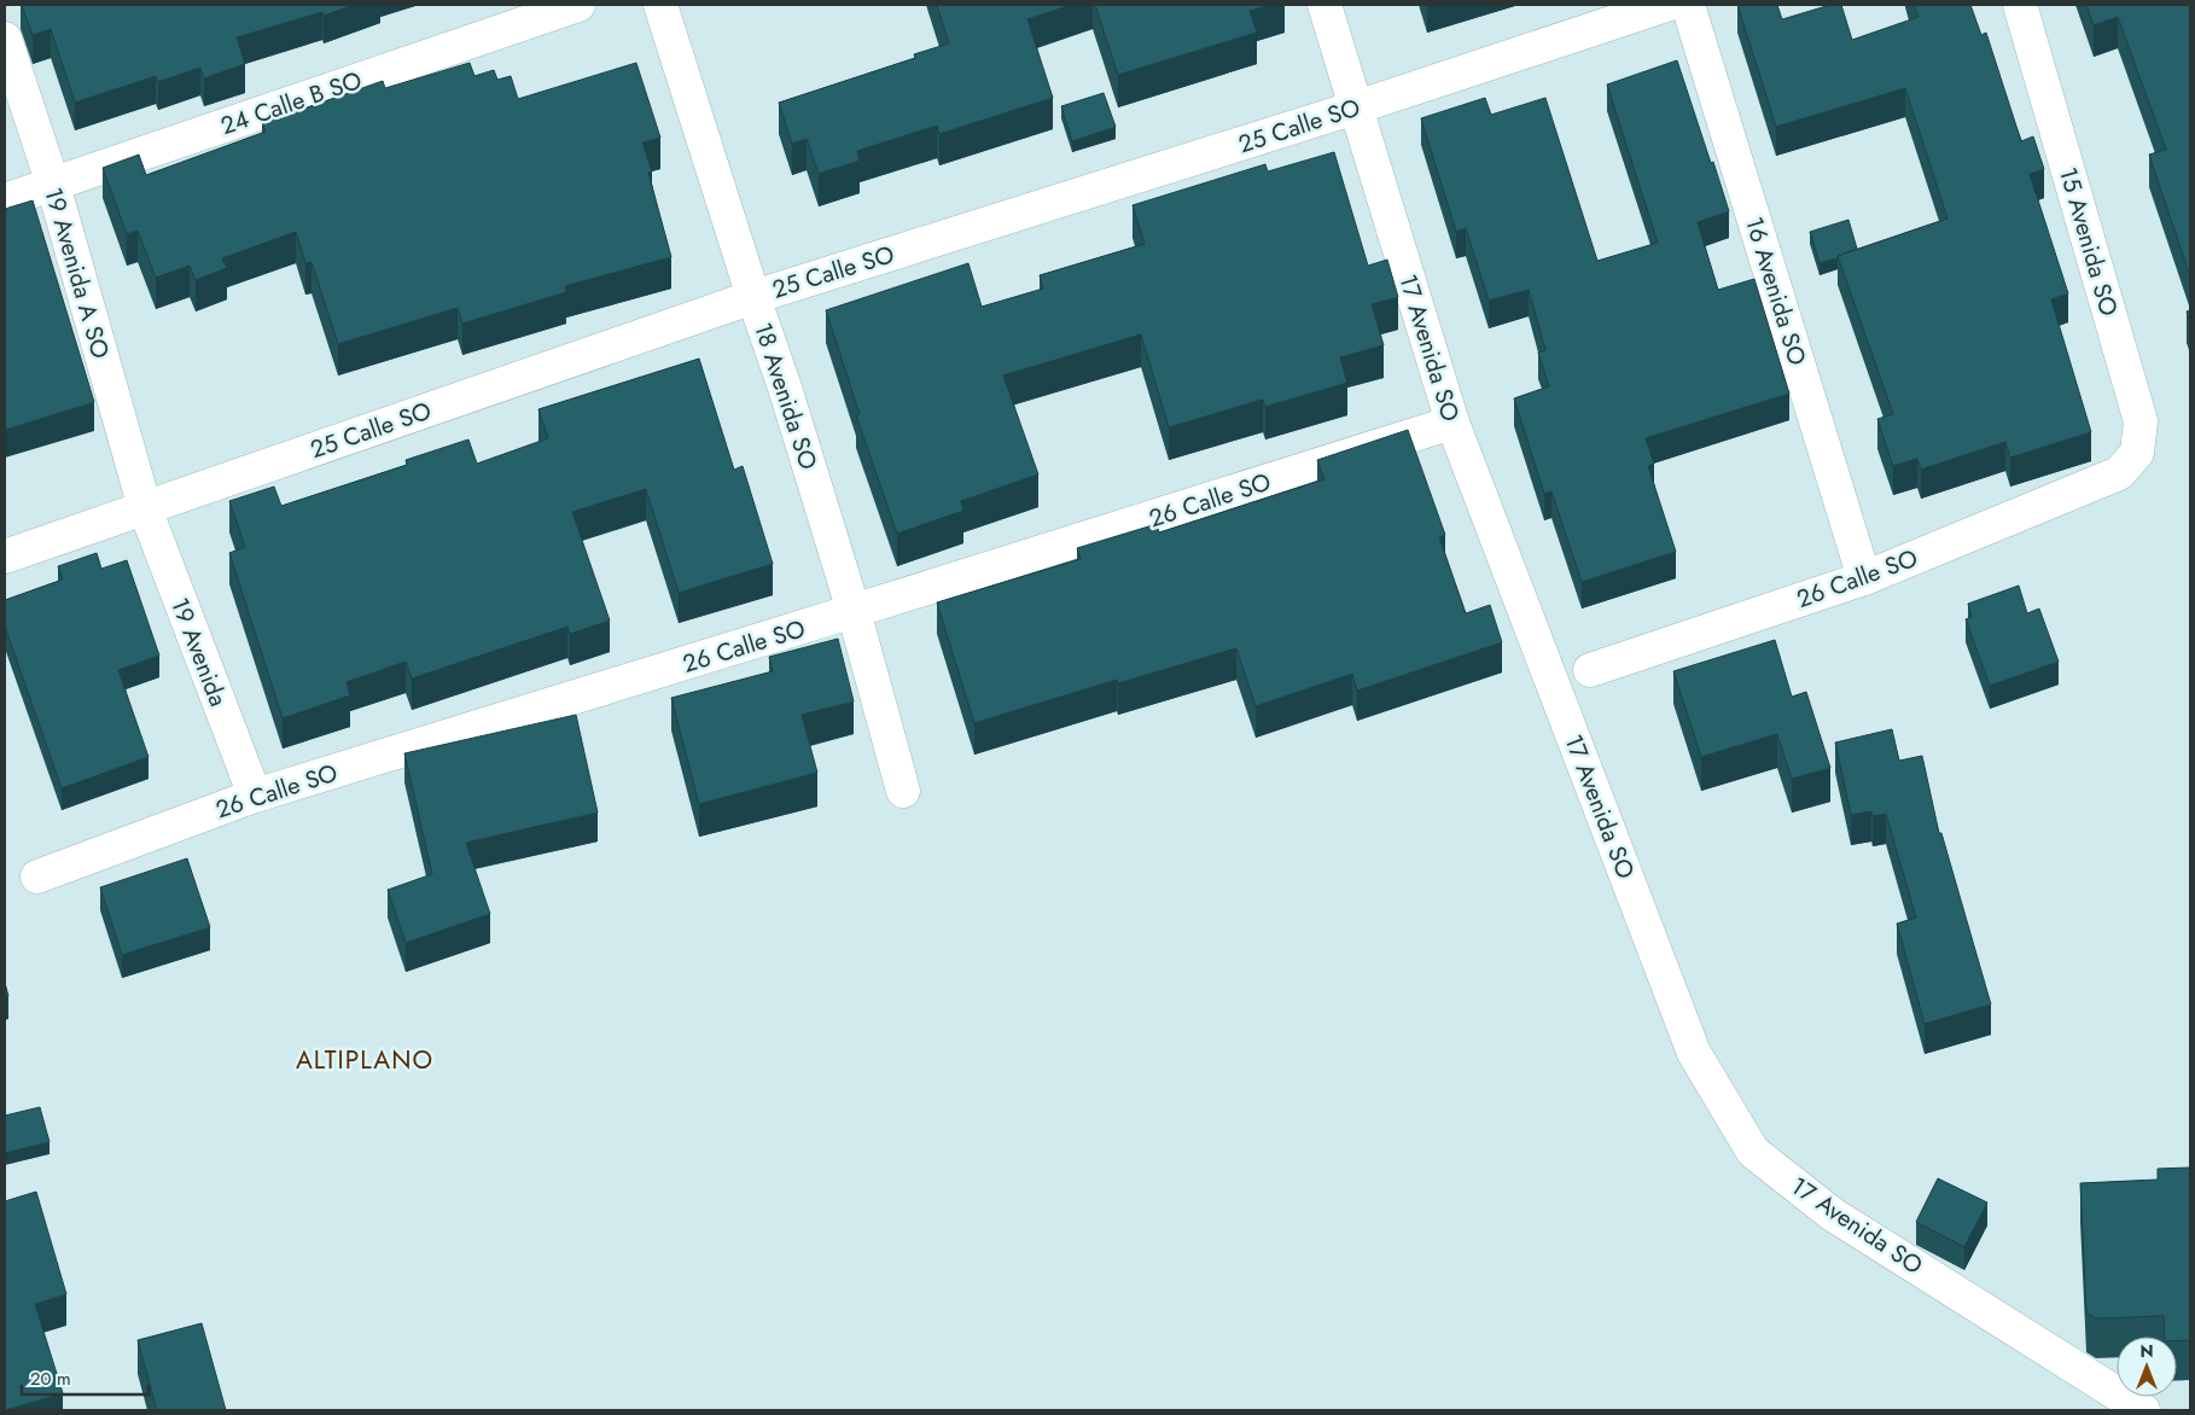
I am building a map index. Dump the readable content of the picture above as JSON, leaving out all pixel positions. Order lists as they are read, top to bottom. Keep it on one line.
{"streets":{"street":["24 Calle B SO","25 Calle SO","15 Avenida SO","19 Avenida A SO","16 Avenida SO","17 Avenida SO","18 Avenida SO","26 Calle SO","19 Avenida"]},"crossings":[["24 Calle B SO","19 Avenida A SO"],["25 Calle SO","19 Avenida A SO"],["25 Calle SO","17 Avenida SO"],["25 Calle SO","18 Avenida SO"],["25 Calle SO","19 Avenida"],["15 Avenida SO","26 Calle SO"],["19 Avenida A SO","19 Avenida"],["16 Avenida SO","26 Calle SO"],["17 Avenida SO","26 Calle SO"],["18 Avenida SO","26 Calle SO"],["26 Calle SO","19 Avenida"]],"districts":["ALTIPLANO"],"scale_bar":"20 m","north":"top"}
